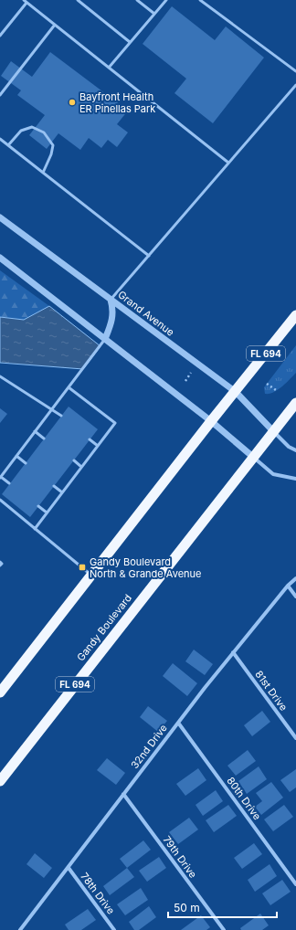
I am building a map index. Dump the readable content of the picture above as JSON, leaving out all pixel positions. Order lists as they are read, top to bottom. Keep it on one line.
{"streets":{"highway":["FL 694","Gandy Boulevard"],"street":["Grand Avenue","81st Drive","32nd Drive","80th Drive","79th Drive","78th Drive"]},"crossings":[["Grand Avenue","FL 694"],["Grand Avenue","Gandy Boulevard"],["81st Drive","32nd Drive"],["32nd Drive","80th Drive"],["32nd Drive","79th Drive"],["32nd Drive","78th Drive"]],"places":{"other":["Bayfront Health ER Pinellas Park"],"transit":["Gandy Boulevard North & Grande Avenue"]},"scale_bar":"50 m"}
